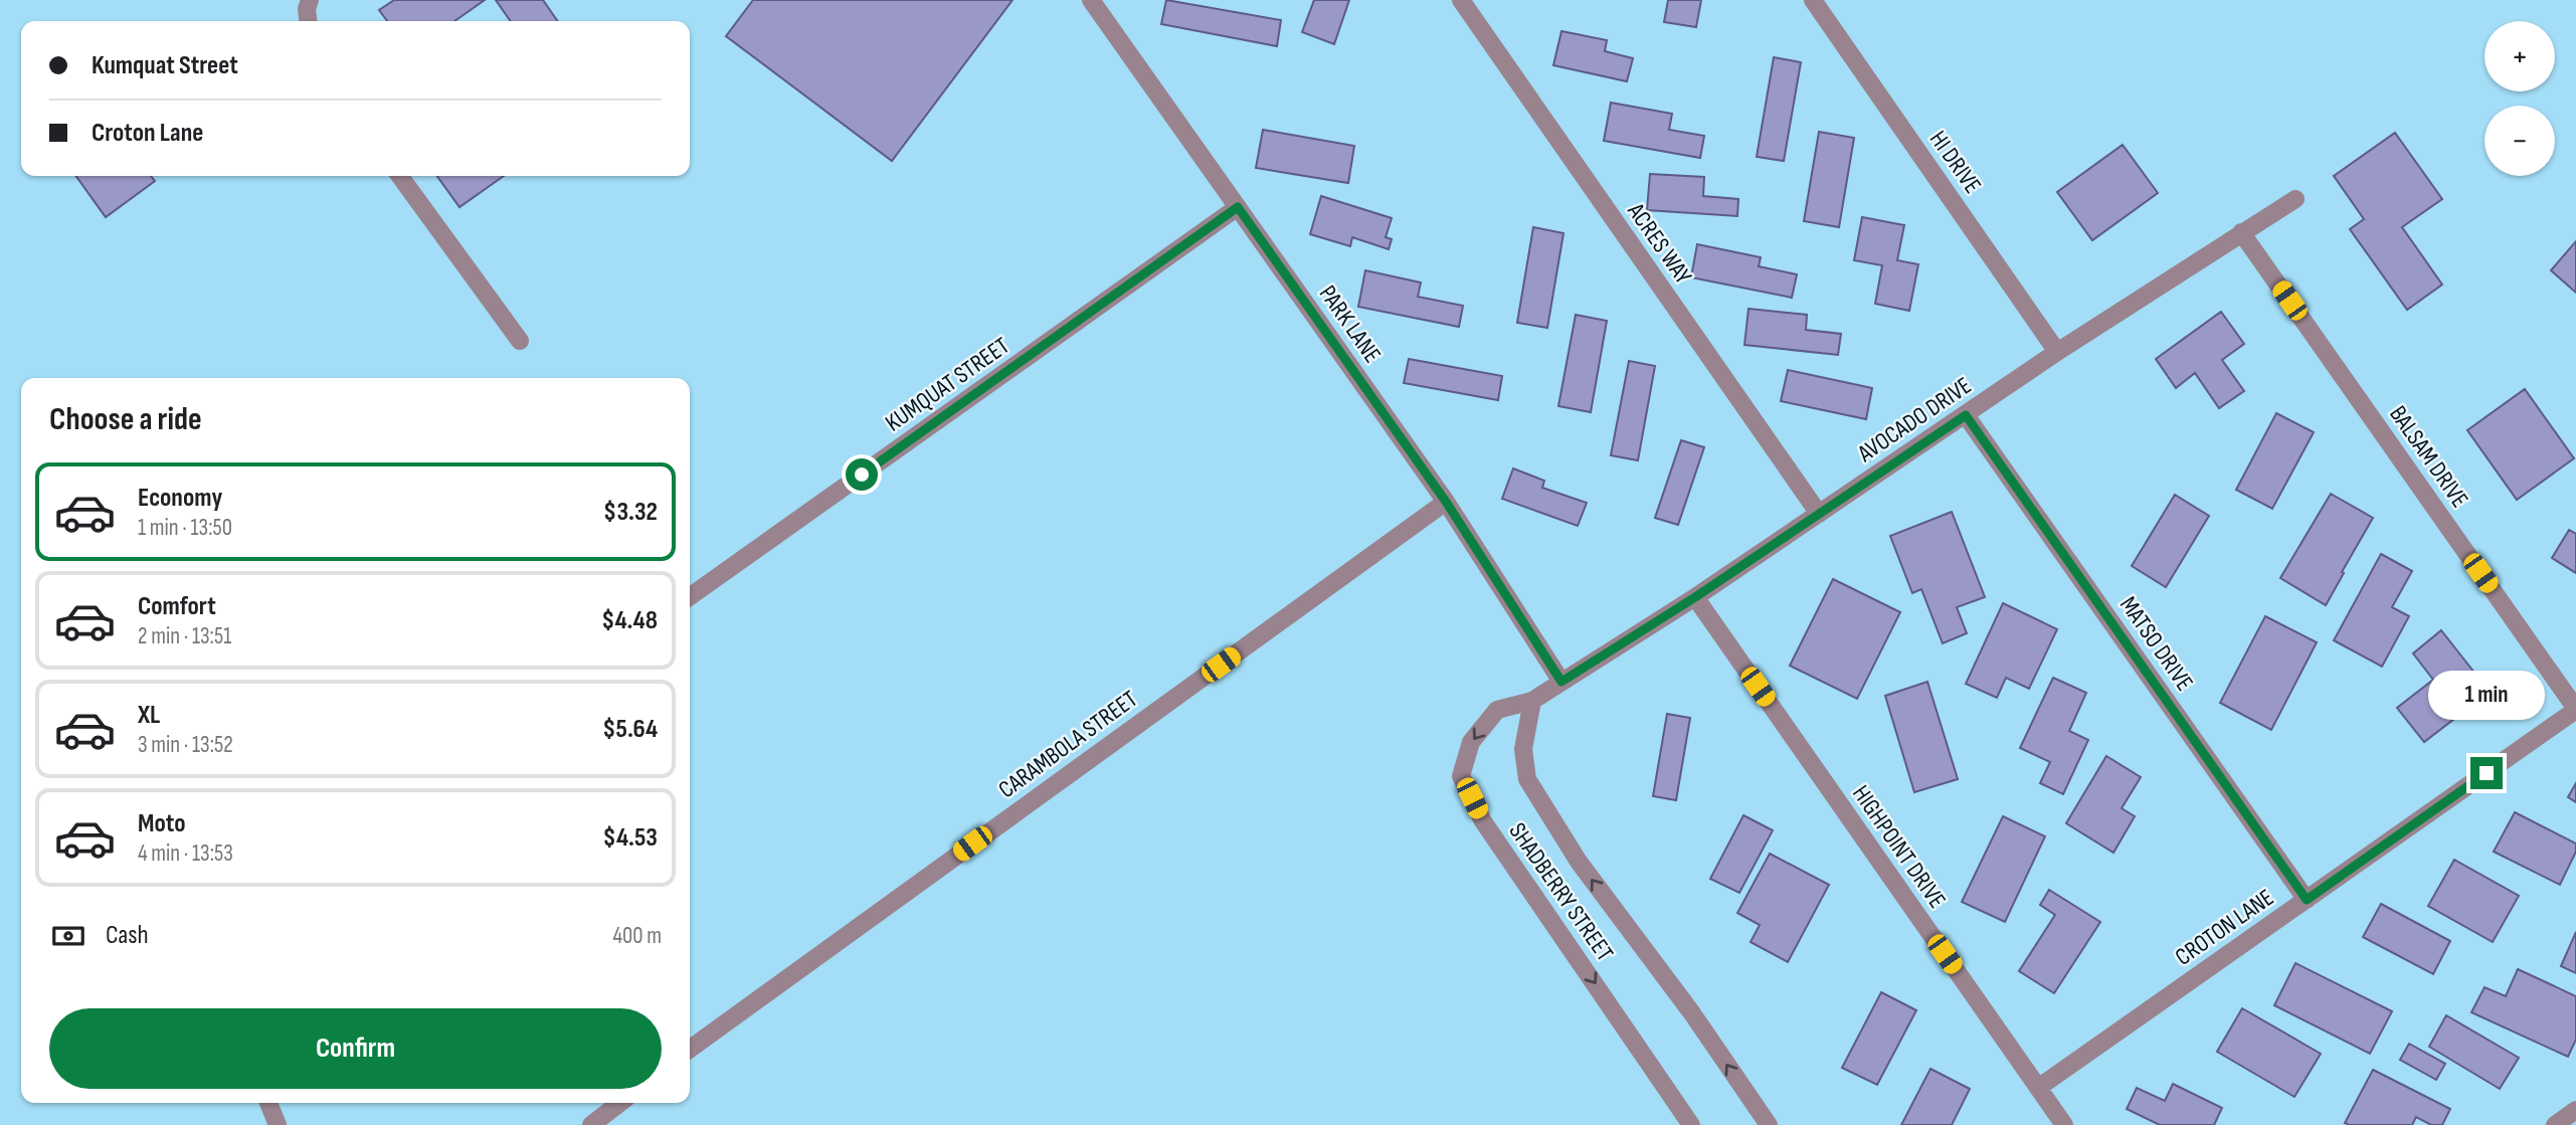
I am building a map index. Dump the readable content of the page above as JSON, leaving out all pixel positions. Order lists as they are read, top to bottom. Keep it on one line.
{"streets":{"street":["HI DRIVE","ACRES WAY","PARK LANE","KUMQUAT STREET","AVOCADO DRIVE","BALSAM DRIVE","MATSO DRIVE","CARAMBOLA STREET","HIGHPOINT DRIVE","SHADBERRY STREET","CROTON LANE"]},"crossings":[["HI DRIVE","AVOCADO DRIVE"],["ACRES WAY","AVOCADO DRIVE"],["PARK LANE","KUMQUAT STREET"],["PARK LANE","AVOCADO DRIVE"],["PARK LANE","CARAMBOLA STREET"],["PARK LANE","SHADBERRY STREET"],["AVOCADO DRIVE","BALSAM DRIVE"],["AVOCADO DRIVE","MATSO DRIVE"],["AVOCADO DRIVE","HIGHPOINT DRIVE"],["AVOCADO DRIVE","SHADBERRY STREET"],["BALSAM DRIVE","CROTON LANE"],["MATSO DRIVE","CROTON LANE"],["HIGHPOINT DRIVE","CROTON LANE"]],"page":{"map_buttons":["+","−"],"banner":["Kumquat Street","Croton Lane"],"heading":"Choose a ride","list":[{"name":"Economy","note":"1 min · 13:50","value":"$3.32"},{"name":"Comfort","note":"2 min · 13:51","value":"$4.48"},{"name":"XL","note":"3 min · 13:52","value":"$5.64"},{"name":"Moto","note":"4 min · 13:53","value":"$4.53"}],"bubble":"1 min","pay":["Cash","400 m"],"buttons":"Confirm"}}
